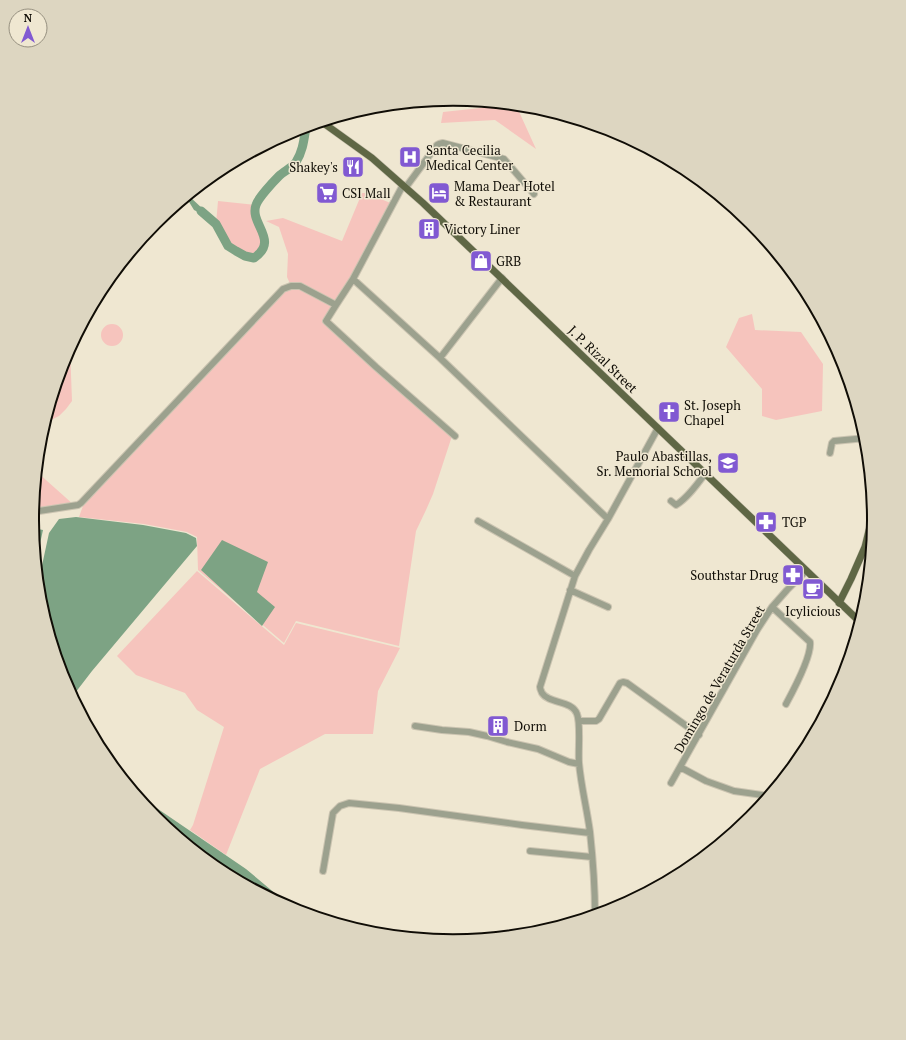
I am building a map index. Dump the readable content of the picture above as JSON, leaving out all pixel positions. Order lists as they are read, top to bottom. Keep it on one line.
{"streets":{"main road":["J. P. Rizal Street"],"street":["Domingo de Veraturda Street"]},"crossings":[["J. P. Rizal Street","Domingo de Veraturda Street"]],"places":{"hospital":["Santa Cecilia Medical Center"],"restaurant":["Shakey's"],"supermarket":["CSI Mall"],"hotel":["Mama Dear Hotel & Restaurant"],"building":["Victory Liner","Dorm"],"shop":["GRB"],"church":["St. Joseph Chapel"],"school or university":["Paulo Abastillas, Sr. Memorial School"],"pharmacy":["TGP","Southstar Drug"],"cafe":["Icylicious"]},"north":"top"}
